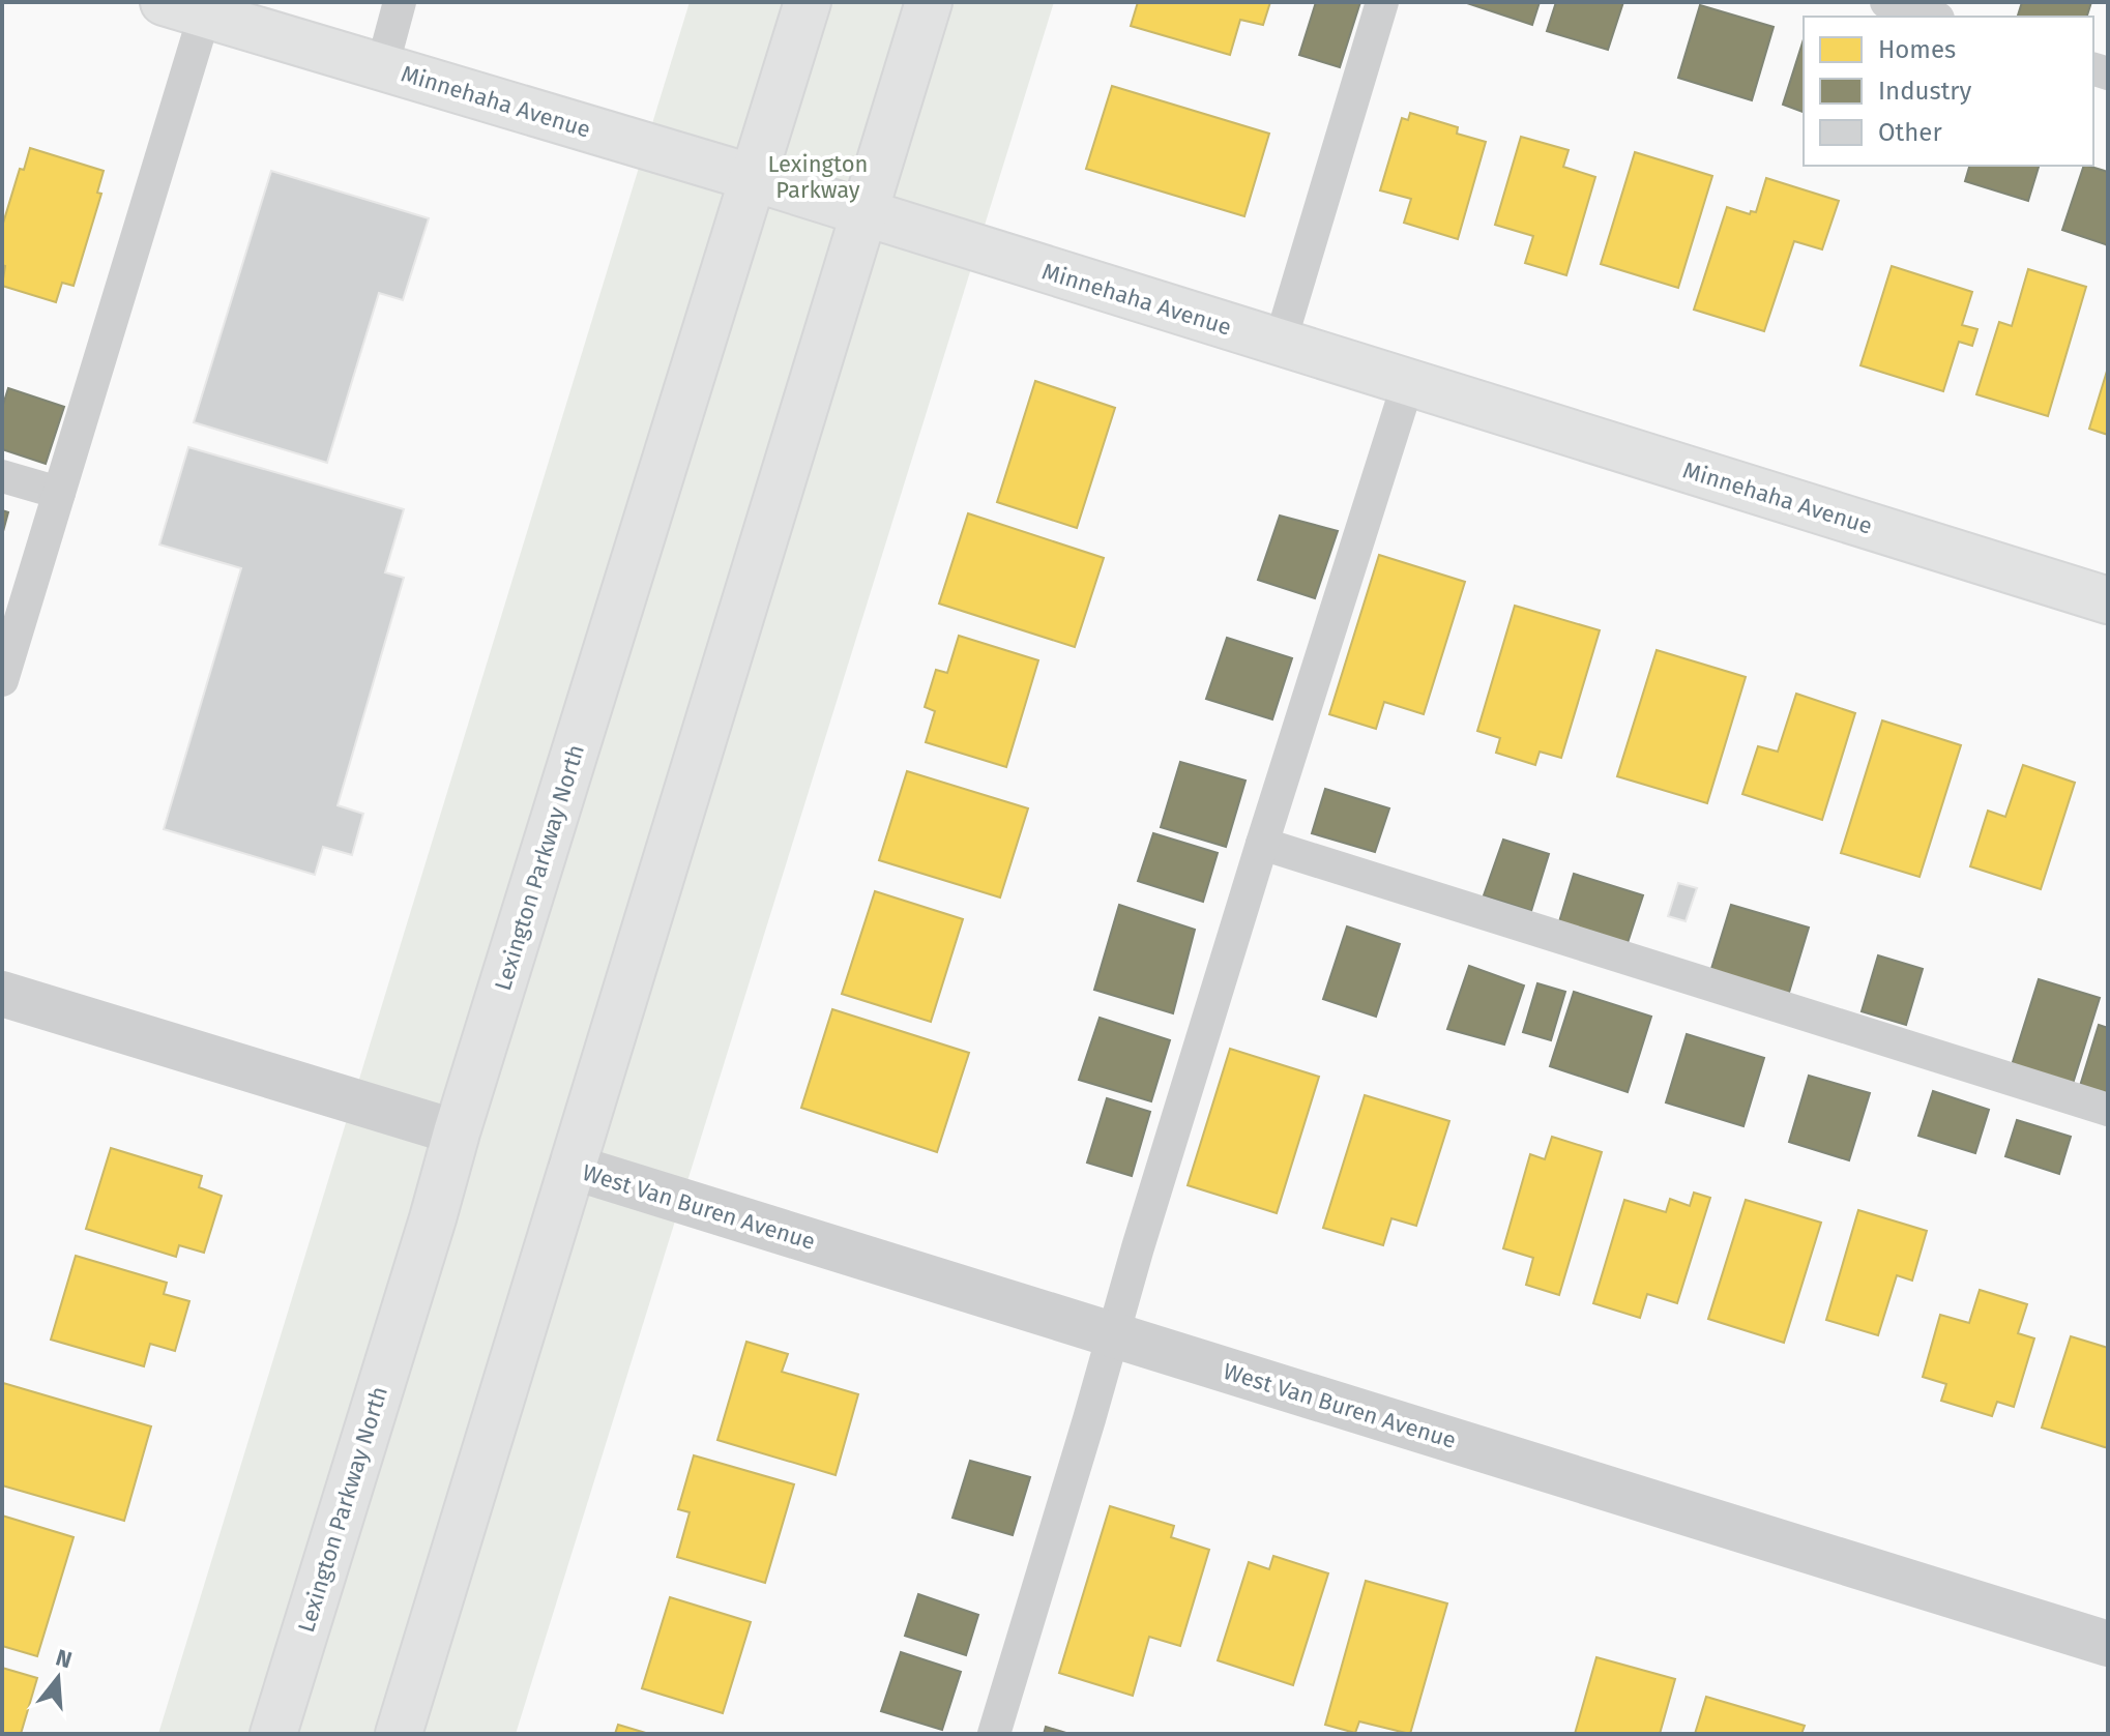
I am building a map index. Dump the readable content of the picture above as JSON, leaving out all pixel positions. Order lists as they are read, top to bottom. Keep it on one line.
{"streets":{"main road":["Minnehaha Avenue","Lexington Parkway North"],"street":["West Van Buren Avenue"]},"crossings":[["Minnehaha Avenue","Lexington Parkway North"]],"parks":["Lexington Parkway"],"legend":["Homes","Industry","Other"],"north":"top"}
